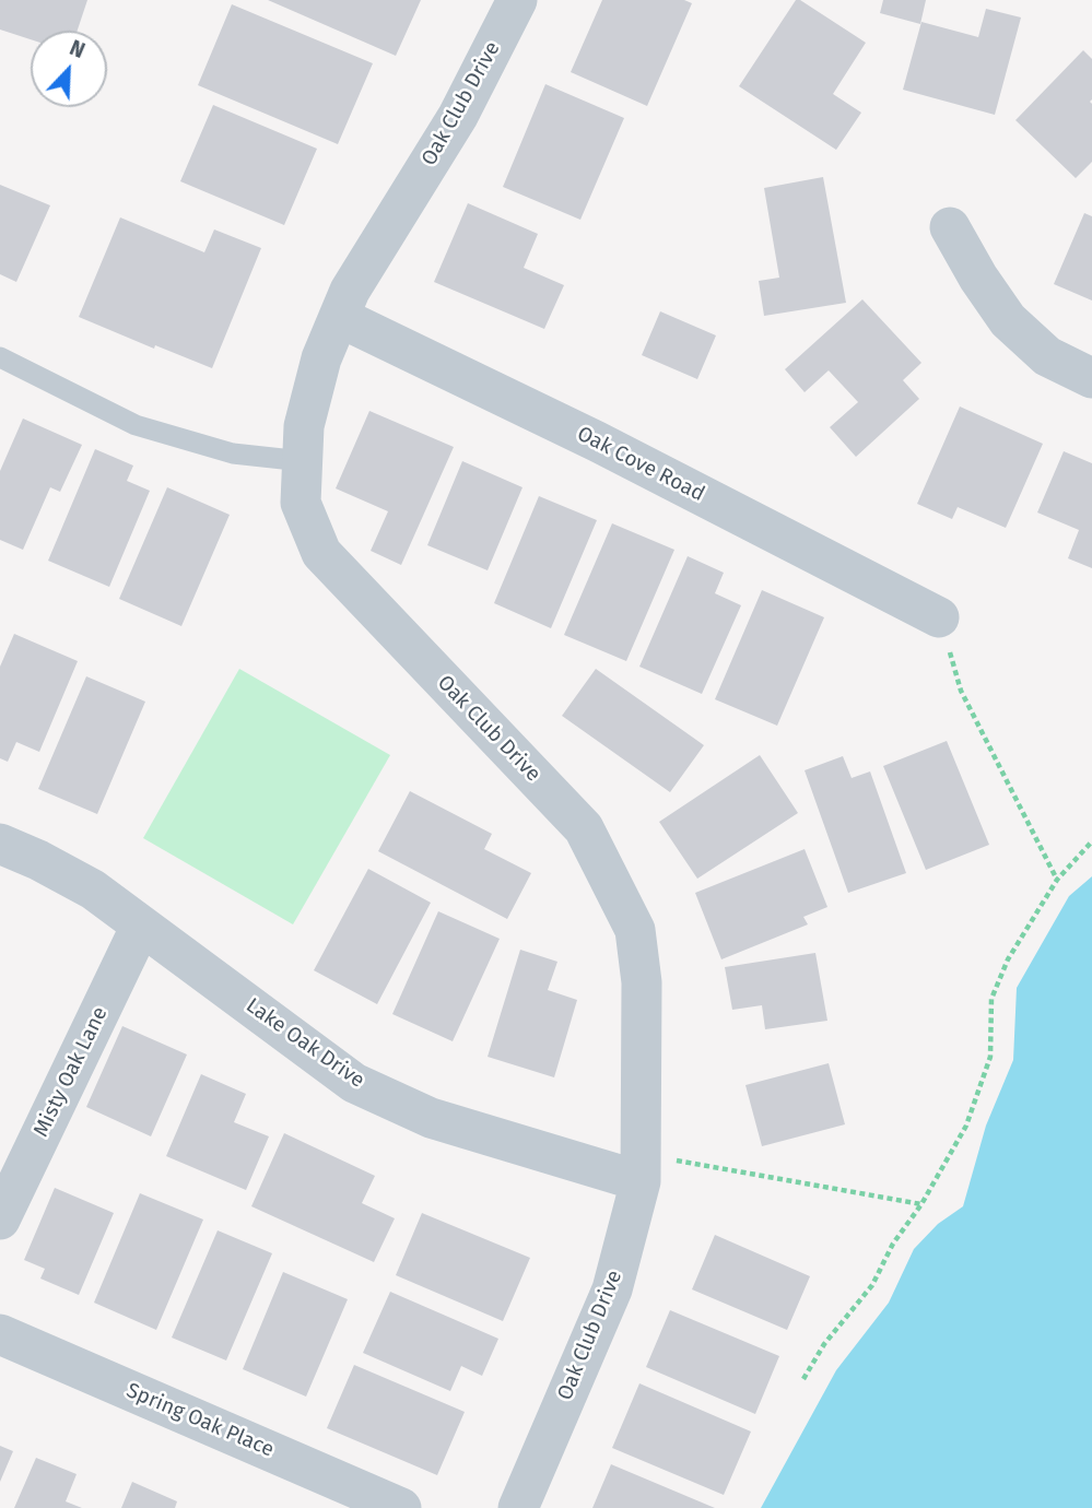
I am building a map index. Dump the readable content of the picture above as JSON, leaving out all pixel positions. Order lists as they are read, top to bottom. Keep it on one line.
{"streets":{"street":["Oak Club Drive","Oak Cove Road","Lake Oak Drive","Misty Oak Lane","Spring Oak Place"]},"crossings":[["Oak Club Drive","Oak Cove Road"],["Oak Club Drive","Lake Oak Drive"],["Lake Oak Drive","Misty Oak Lane"]],"north":"top right"}
